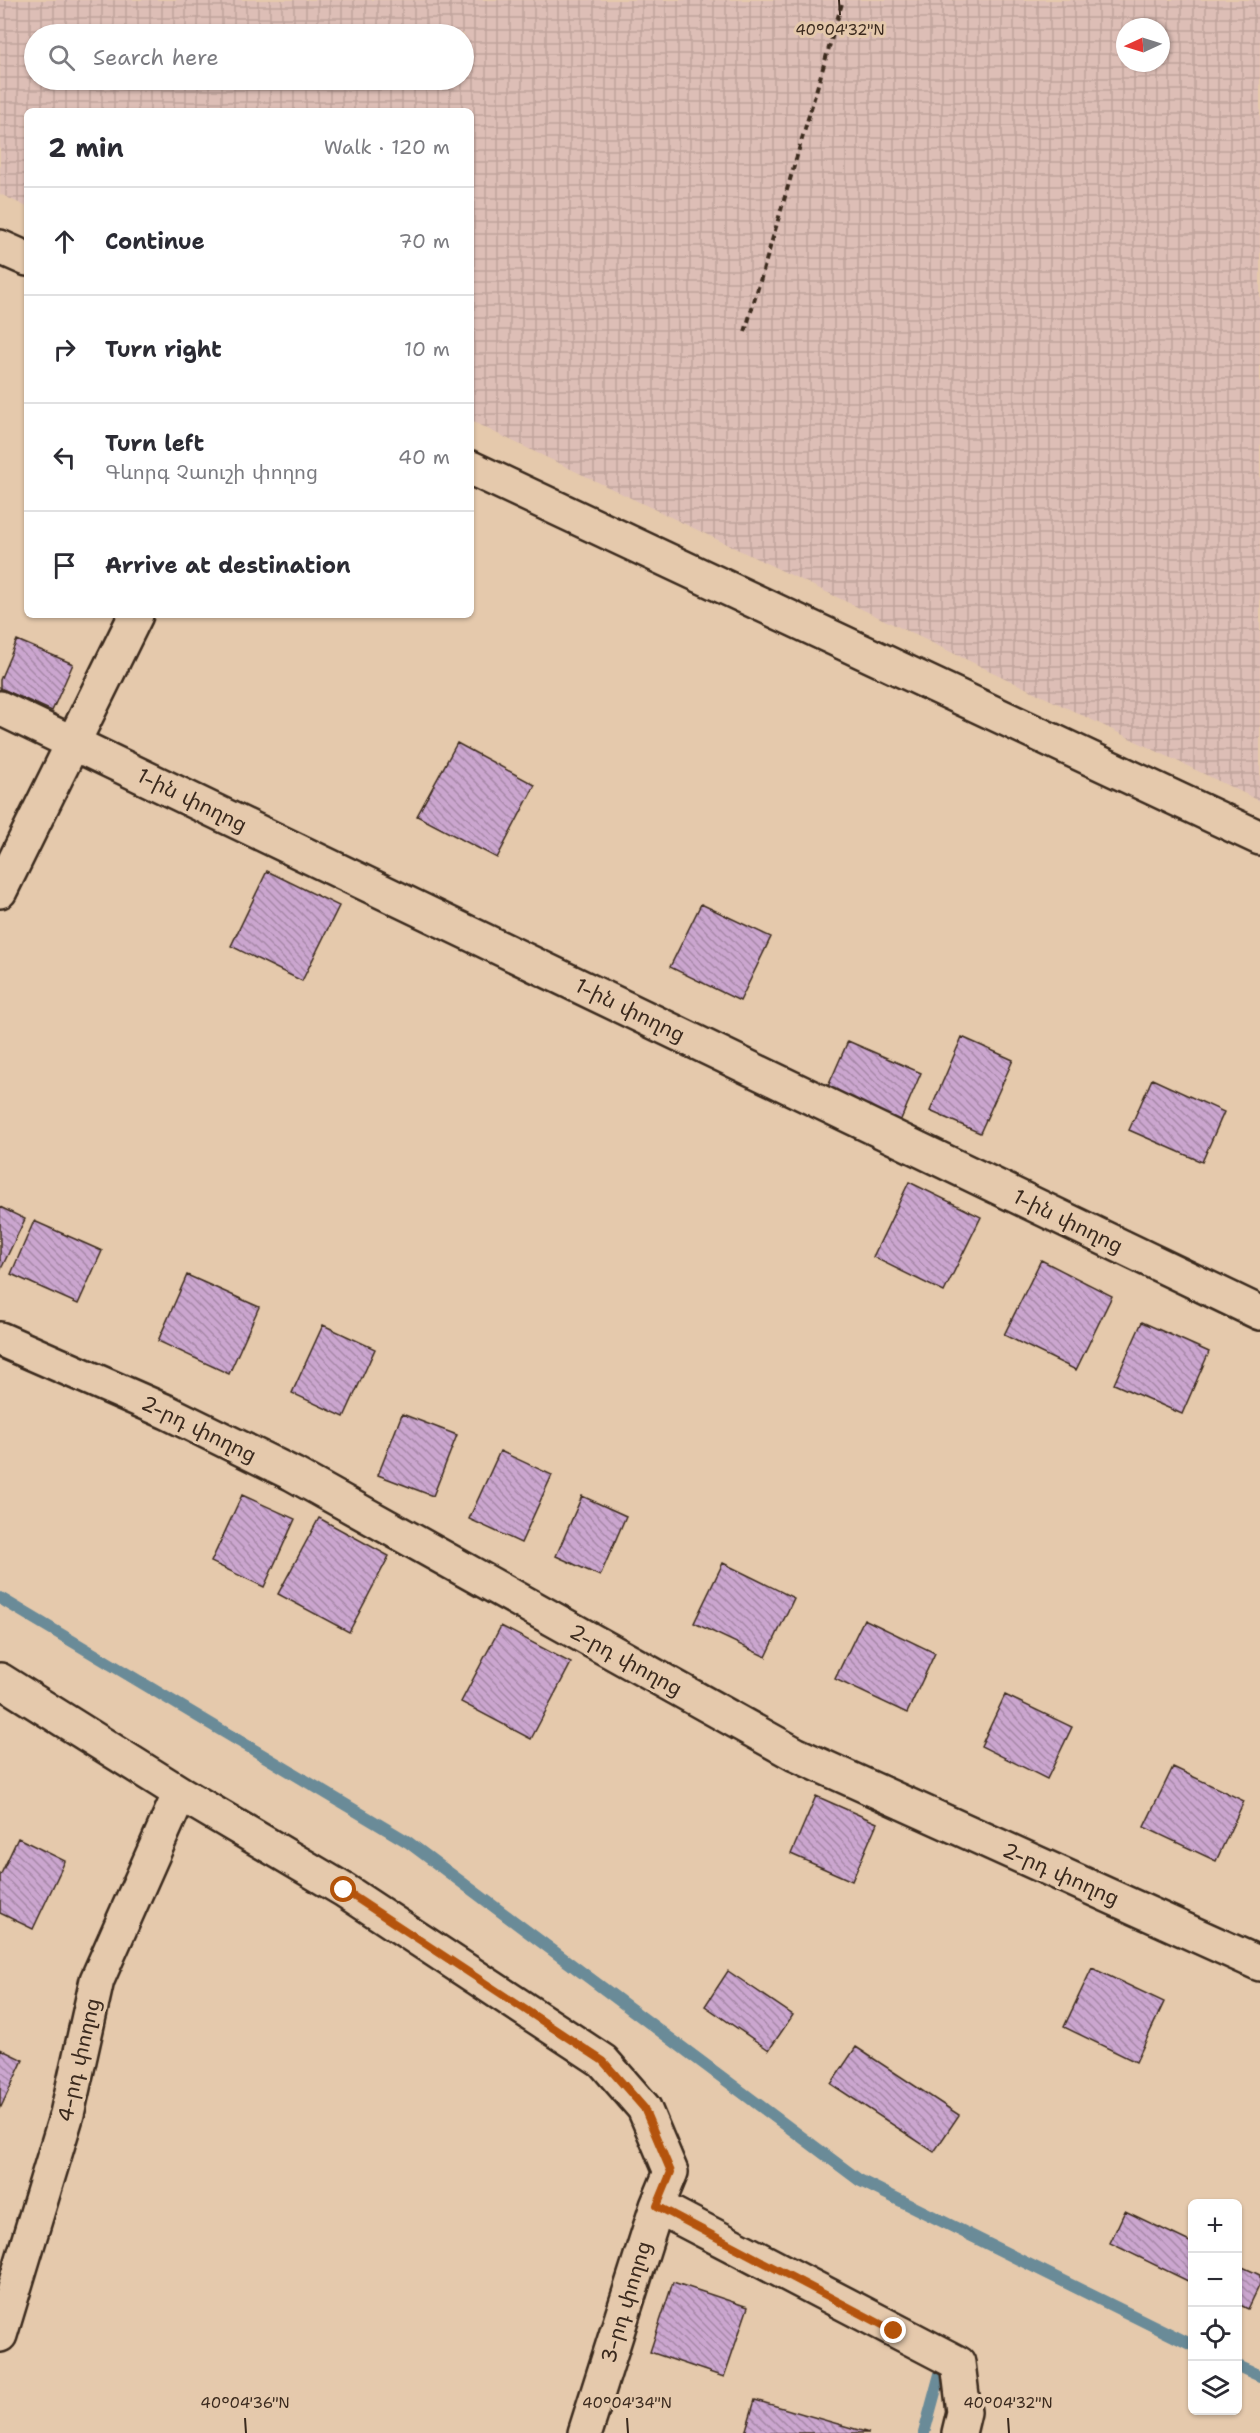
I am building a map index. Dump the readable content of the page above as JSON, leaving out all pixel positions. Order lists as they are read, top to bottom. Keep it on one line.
{"streets":{"street":["1-ին փողոց","2-րդ փողոց","4-րդ փողոց","3-րդ փողոց"]},"crossings":[["4-րդ փողոց","3-րդ փողոց"]],"north":"left","page":{"search":"Search here","heading":["2 min","Walk · 120 m"],"list":[["Continue","70 m"],["Turn right","10 m"],["Turn left","Գևորգ Չաուշի փողոց","40 m"],"Arrive at destination"],"map_buttons":["+","−"]},"coordinates":["40°04'32\"N","40°04'36\"N","40°04'34\"N"]}
